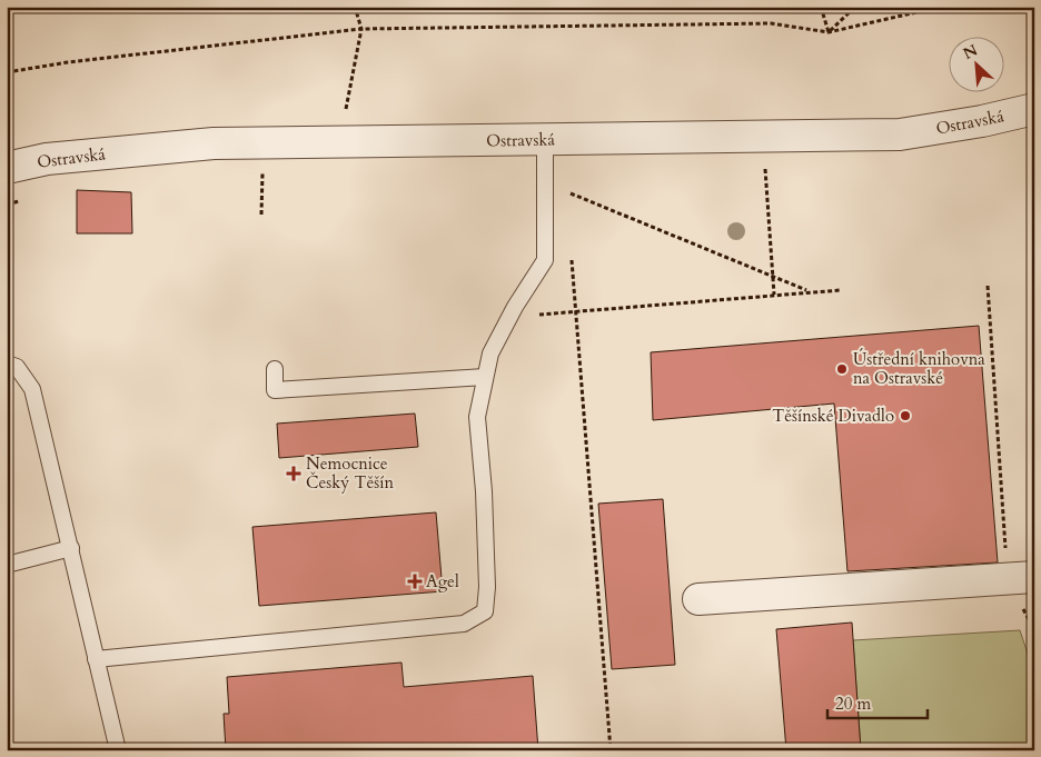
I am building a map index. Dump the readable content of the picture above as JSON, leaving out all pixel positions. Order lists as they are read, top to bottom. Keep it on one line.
{"streets":{"street":["Ostravská"]},"places":{"other":["Ústřední knihovna na Ostravské","Těšínské Divadlo"],"health":["Nemocnice Český Těšín","Agel"]},"scale_bar":"20 m","north":"top left"}
